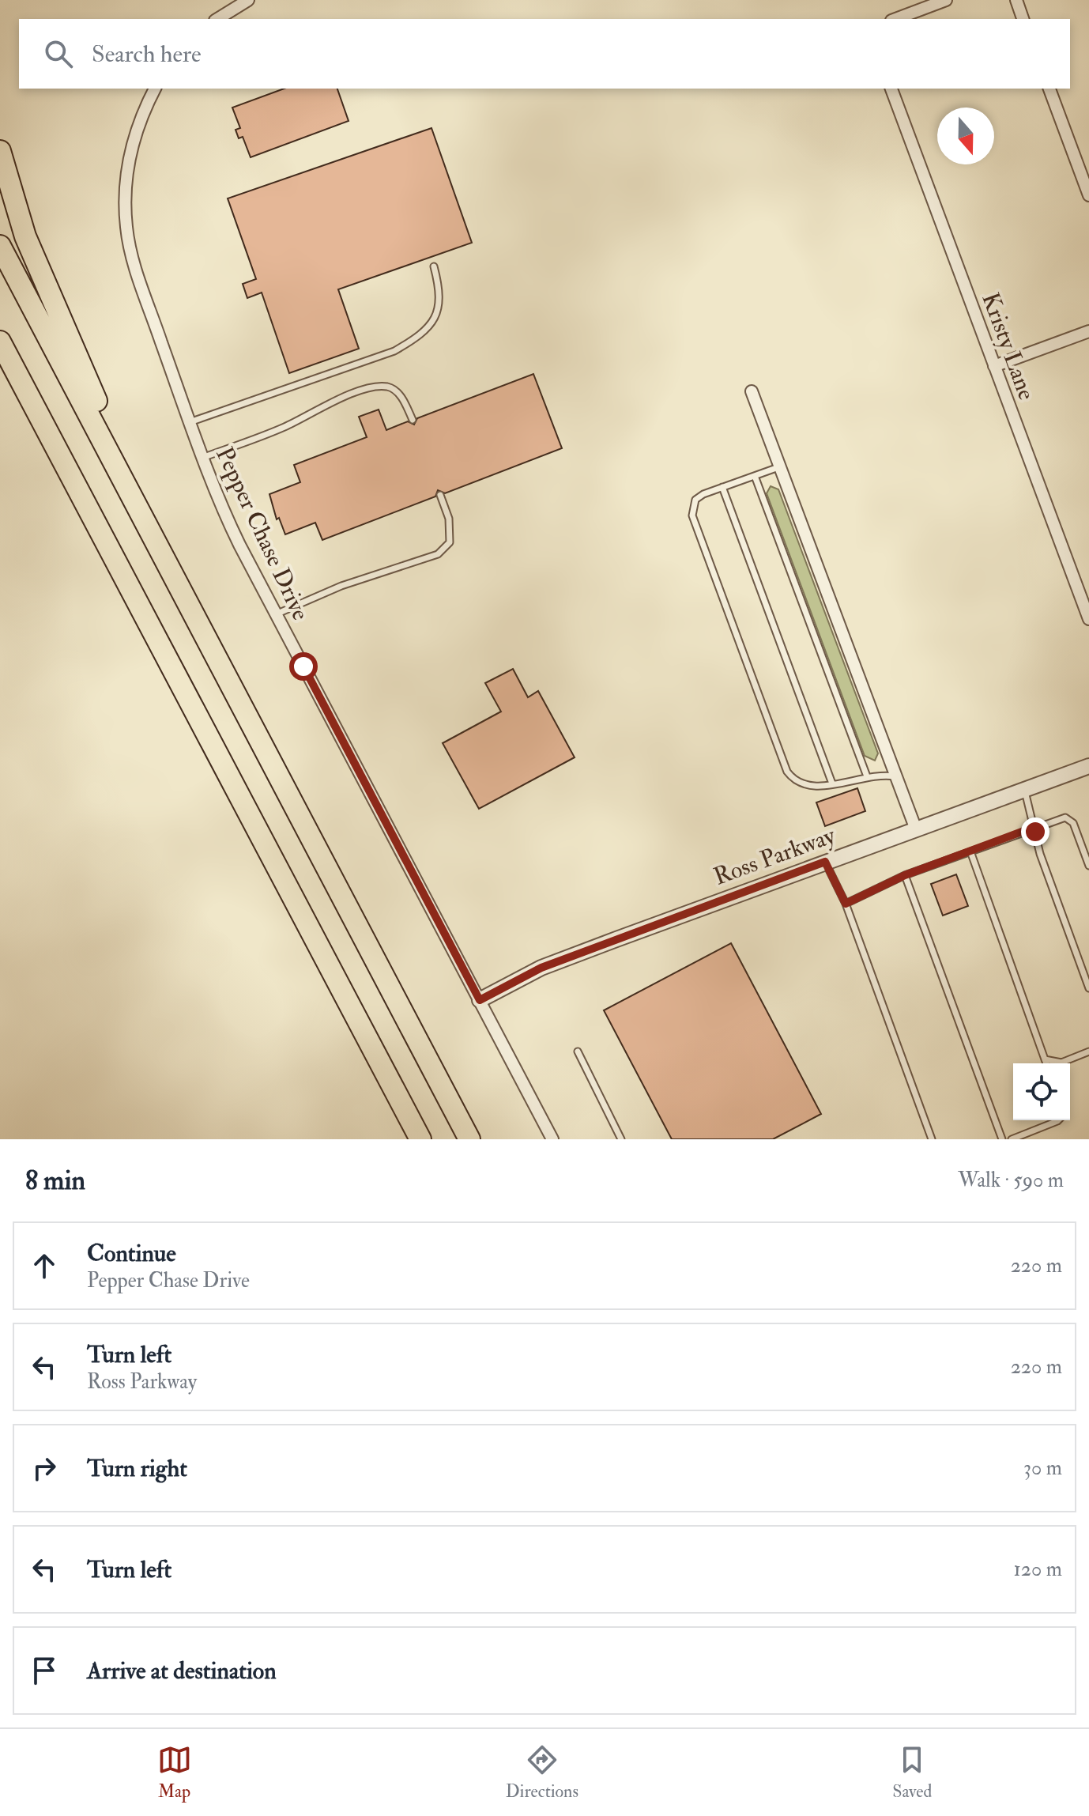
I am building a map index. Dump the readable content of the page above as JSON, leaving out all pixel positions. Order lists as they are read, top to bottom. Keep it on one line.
{"streets":{"street":["Kristy Lane","Pepper Chase Drive","Ross Parkway"]},"crossings":[["Pepper Chase Drive","Ross Parkway"]],"north":"bottom","page":{"search":"Search here","heading":["8 min","Walk · 590 m"],"list":[["Continue","Pepper Chase Drive","220 m"],["Turn left","Ross Parkway","220 m"],["Turn right","30 m"],["Turn left","120 m"],"Arrive at destination"],"nav":["Map","Directions","Saved"]}}
